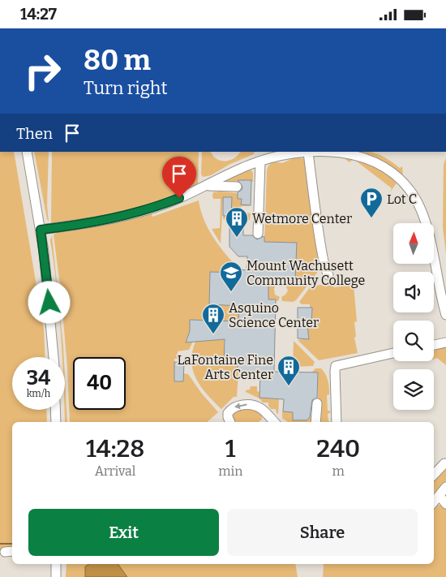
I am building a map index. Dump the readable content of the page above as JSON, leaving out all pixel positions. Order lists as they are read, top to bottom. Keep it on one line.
{"places":{"parking":["Lot C"],"building":["Wetmore Center","Asquino Science Center","LaFontaine Fine Arts Center"],"school or university":["Mount Wachusett Community College"]},"north":"top","page":{"status":"14:27","turn":["80 m","Turn right"],"then":"Then","speed":"34 km/h","limit":"40","eta":["14:28","Arrival","1","min","240","m"],"buttons":["Exit","Share"]}}
